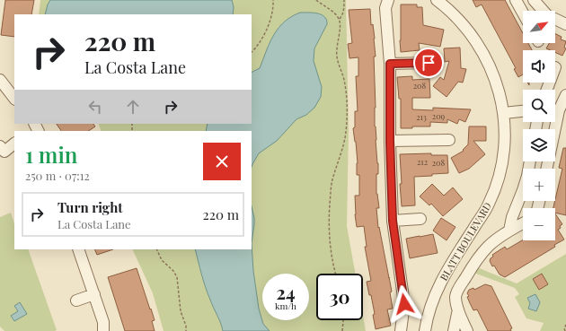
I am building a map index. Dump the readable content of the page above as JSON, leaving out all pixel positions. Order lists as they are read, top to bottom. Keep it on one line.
{"streets":{"street":["BLATT BOULEVARD"]},"house_numbers":["208","209","213","212","208"],"north":"top right","page":{"map_buttons":["+","−"],"turn":["220 m","La Costa Lane"],"heading":["1 min","250 m · 07:12"],"list":[{"name":"Turn right","note":"La Costa Lane","value":"220 m"}],"speed":"24 km/h","limit":"30"}}
